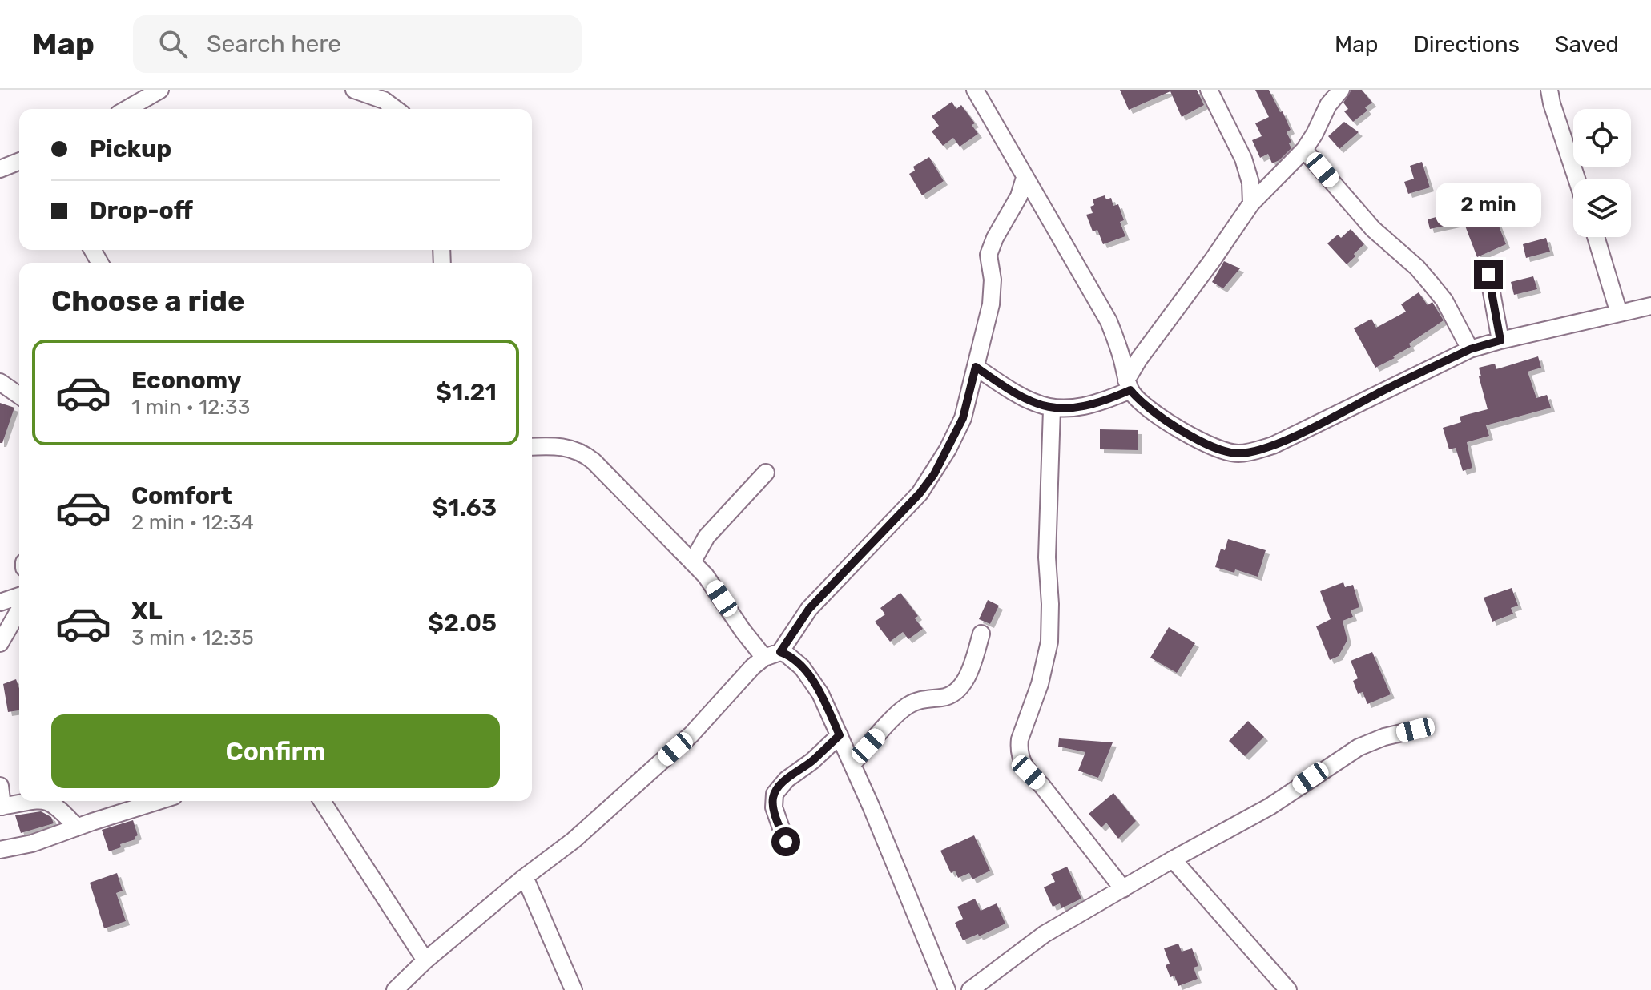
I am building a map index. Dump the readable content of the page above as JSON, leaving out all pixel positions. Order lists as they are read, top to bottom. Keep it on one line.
{"page":{"header":"Map","search":"Search here","nav":["Map","Directions","Saved"],"banner":["Pickup","Drop-off"],"bubble":"2 min","heading":"Choose a ride","list":[{"name":"Economy","note":"1 min · 12:33","value":"$1.21"},{"name":"Comfort","note":"2 min · 12:34","value":"$1.63"},{"name":"XL","note":"3 min · 12:35","value":"$2.05"}],"buttons":"Confirm"}}
